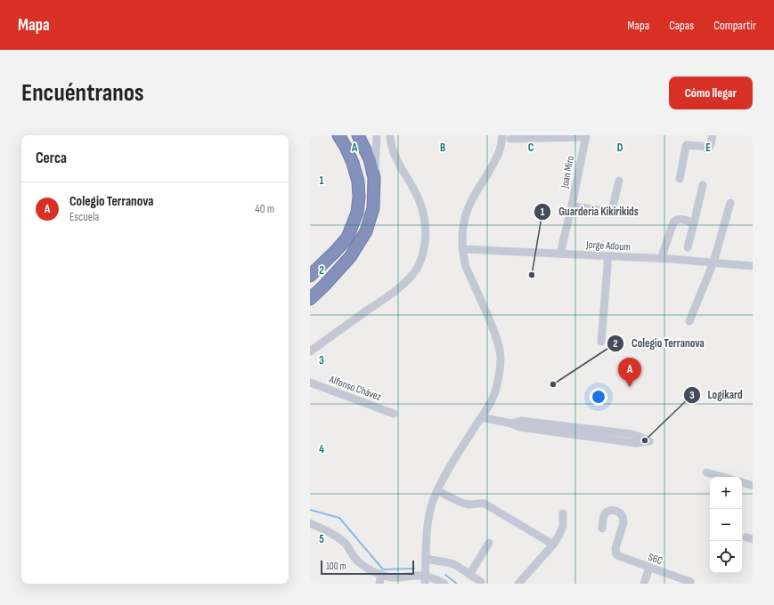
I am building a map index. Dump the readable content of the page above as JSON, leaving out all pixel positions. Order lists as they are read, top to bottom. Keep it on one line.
{"streets":{"street":["Joan Miro","Jorge Adoum","Alfonso Chávez","S6C"]},"crossings":[["Joan Miro","Jorge Adoum"]],"places":["Guarderia Kikirikids","Colegio Terranova","Logikard"],"scale_bar":"100 m","page":{"header":"Mapa","nav":["Mapa","Capas","Compartir"],"buttons":"Cómo llegar","title":"Encuéntranos","heading":"Cerca","list":[{"mark":"A","name":"Colegio Terranova","note":"Escuela","value":"40 m"}],"pins":"A","map_buttons":["+","−"],"scale":"100 m"},"grid":{"columns":["A","B","C","D","E"],"rows":["1","2","3","4","5"]}}
